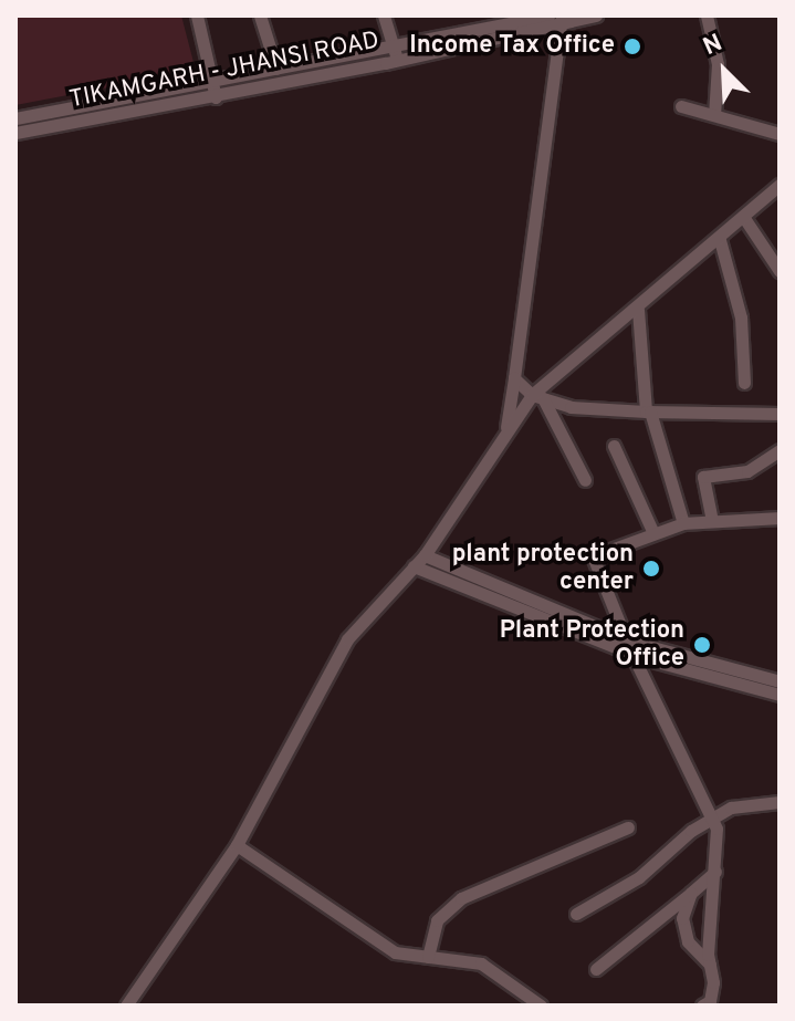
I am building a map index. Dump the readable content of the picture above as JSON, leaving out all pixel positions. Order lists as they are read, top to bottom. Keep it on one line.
{"streets":{"street":["TIKAMGARH - JHANSI ROAD"]},"places":["Income Tax Office","plant protection center","Plant Protection Office"],"north":"top left"}
